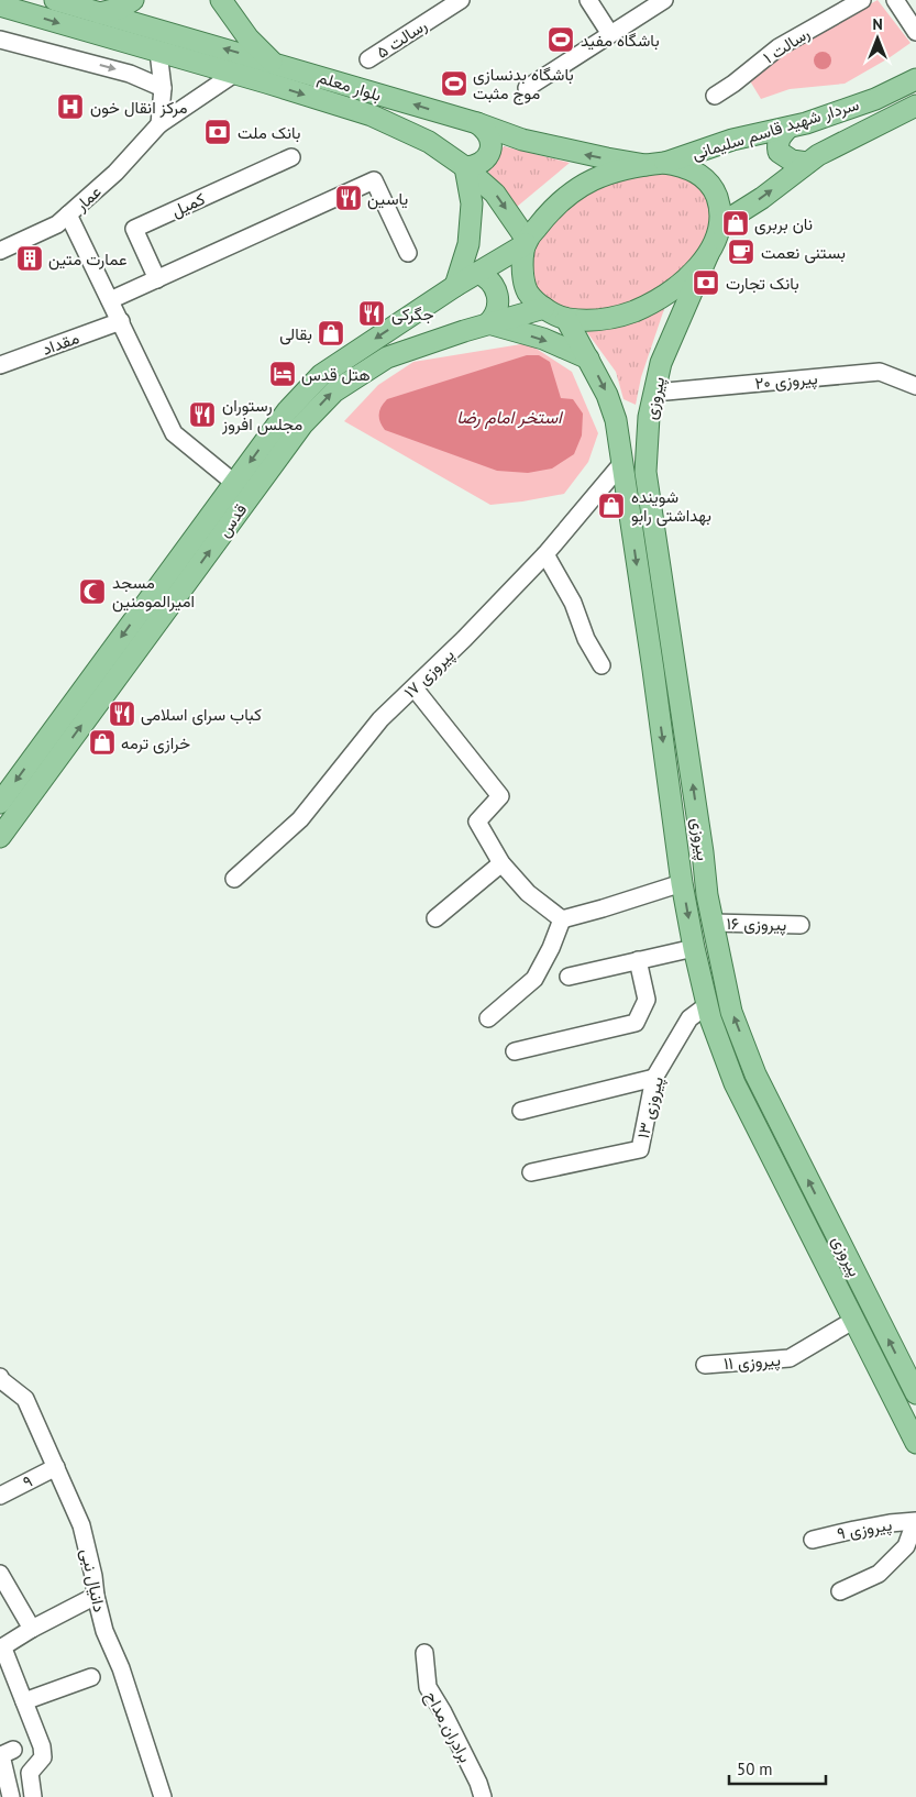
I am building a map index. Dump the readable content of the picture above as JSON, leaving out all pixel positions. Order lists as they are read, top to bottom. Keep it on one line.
{"streets":{"main road":["بلوار معلم","سردار شهید قاسم سلیمانی","پیروزی","قدس"],"street":["رسالت ۵","رسالت ۱","عمار","کمیل","مقداد","پیروزی ۲۰","پیروزی ۱۷","پیروزی ۱۶","پیروزی ۱۳","پیروزی ۱۱","۹","پیروزی ۹","دانیال نبی","برادران مداح"]},"crossings":[["بلوار معلم","سردار شهید قاسم سلیمانی"],["بلوار معلم","عمار"],["بلوار معلم","پیروزی"],["بلوار معلم","قدس"],["سردار شهید قاسم سلیمانی","پیروزی"],["سردار شهید قاسم سلیمانی","قدس"],["پیروزی ۲۰","پیروزی"],["پیروزی","قدس"],["پیروزی","پیروزی ۱۷"],["پیروزی","پیروزی ۱۶"],["پیروزی","پیروزی ۱۳"],["پیروزی","پیروزی ۱۱"],["۹","دانیال نبی"]],"water":["استخر امام رضا"],"places":{"sports":["باشگاه مفید","باشگاه بدنسازی موج مثبت"],"hospital":["مرکز انقال خون"],"bank":["بانک ملت","بانک تجارت"],"restaurant":["یاسین","جگرکی","رستوران مجلس افروز","کباب سرای اسلامی"],"shop":["نان بربری","بقالی","شوینده بهداشتی رابو","خرازی ترمه"],"cafe":["بستنی نعمت"],"building":["عمارت متین"],"hotel":["هتل قدس"],"mosque":["مسجد امیرالمومنین"]},"scale_bar":"50 m","north":"top"}
